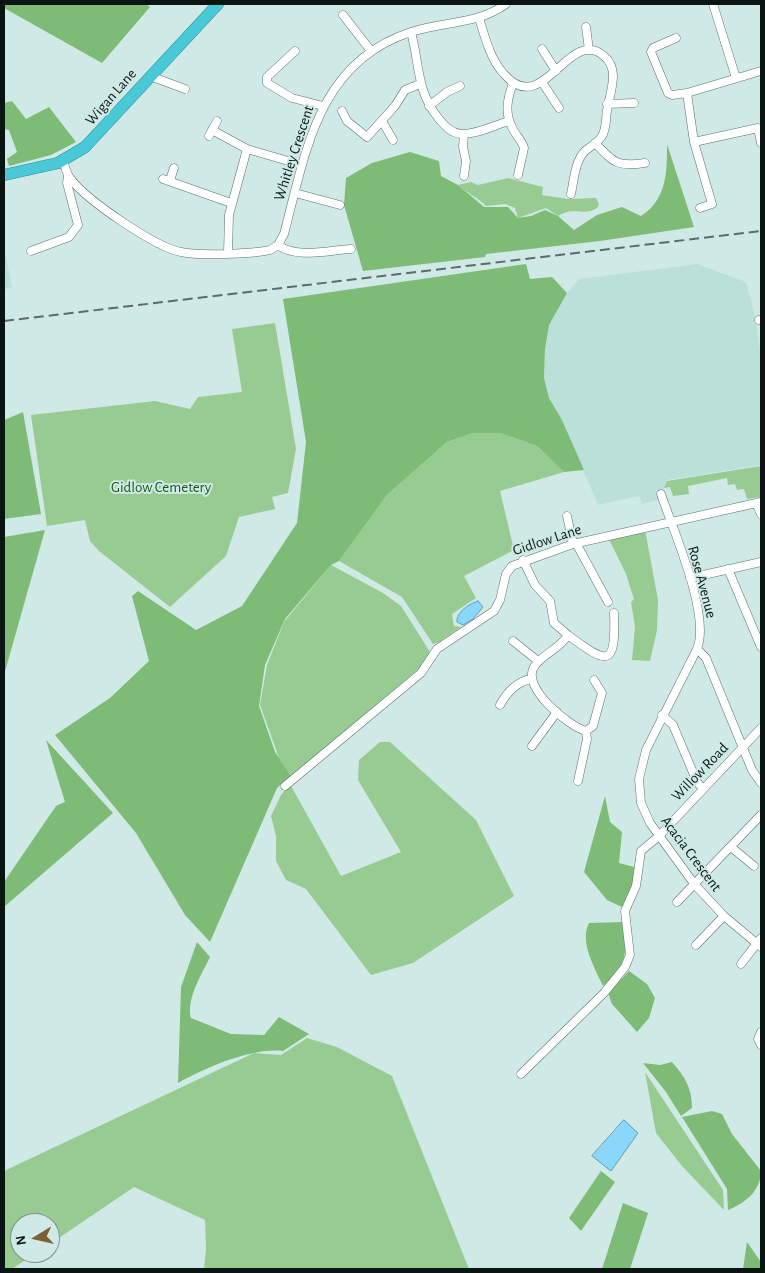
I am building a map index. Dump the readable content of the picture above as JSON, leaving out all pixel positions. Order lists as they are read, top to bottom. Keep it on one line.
{"streets":{"highway":["Wigan Lane"],"street":["Whitley Crescent","Gidlow Lane","Rose Avenue","Willow Road","Acacia Crescent"]},"crossings":[["Gidlow Lane","Rose Avenue"],["Rose Avenue","Acacia Crescent"],["Willow Road","Acacia Crescent"]],"parks":["Gidlow Cemetery"],"north":"left"}
